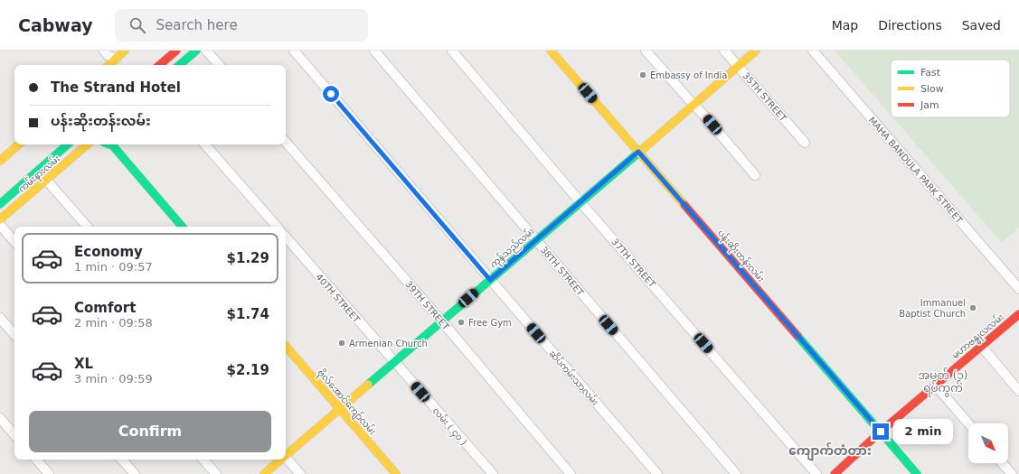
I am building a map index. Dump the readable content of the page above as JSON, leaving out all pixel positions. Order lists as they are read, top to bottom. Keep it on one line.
{"streets":{"main road":["ကမ်းနားလမ်း","ကုန်သည်လမ်း","ပန်းဆိုးတန်းလမ်း","မဟာဗန္ဓုလလမ်း","ဗိုလ်အောင်ကျော်လမ်း"],"street":["35TH STREET","MAHA BANDULA PARK STREET","37TH STREET","38TH STREET","40TH STREET","39TH STREET","ဆိပ်ကမ်းသာလမ်း","လမ်း ( ၄၀ )"]},"crossings":[["35TH STREET","ကုန်သည်လမ်း"],["ကုန်သည်လမ်း","ပန်းဆိုးတန်းလမ်း"],["ကုန်သည်လမ်း","37TH STREET"],["ကုန်သည်လမ်း","38TH STREET"],["ကုန်သည်လမ်း","40TH STREET"],["ကုန်သည်လမ်း","39TH STREET"],["ကုန်သည်လမ်း","ဆိပ်ကမ်းသာလမ်း"],["ကုန်သည်လမ်း","ဗိုလ်အောင်ကျော်လမ်း"],["ကုန်သည်လမ်း","လမ်း ( ၄၀ )"],["ပန်းဆိုးတန်းလမ်း","မဟာဗန္ဓုလလမ်း"],["40TH STREET","လမ်း ( ၄၀ )"]],"districts":["အမှတ် (၃) ရပ်ကွက်","ကျောက်တံတား"],"places":["Embassy of India","Immanuel Baptist Church","Free Gym","Armenian Church"],"legend":["Fast","Slow","Jam"],"north":"bottom right","page":{"header":"Cabway","search":"Search here","nav":["Map","Directions","Saved"],"banner":["The Strand Hotel","ပန်းဆိုးတန်းလမ်း"],"list":[{"name":"Economy","note":"1 min · 09:57","value":"$1.29"},{"name":"Comfort","note":"2 min · 09:58","value":"$1.74"},{"name":"XL","note":"3 min · 09:59","value":"$2.19"}],"buttons":"Confirm","bubble":"2 min"}}
